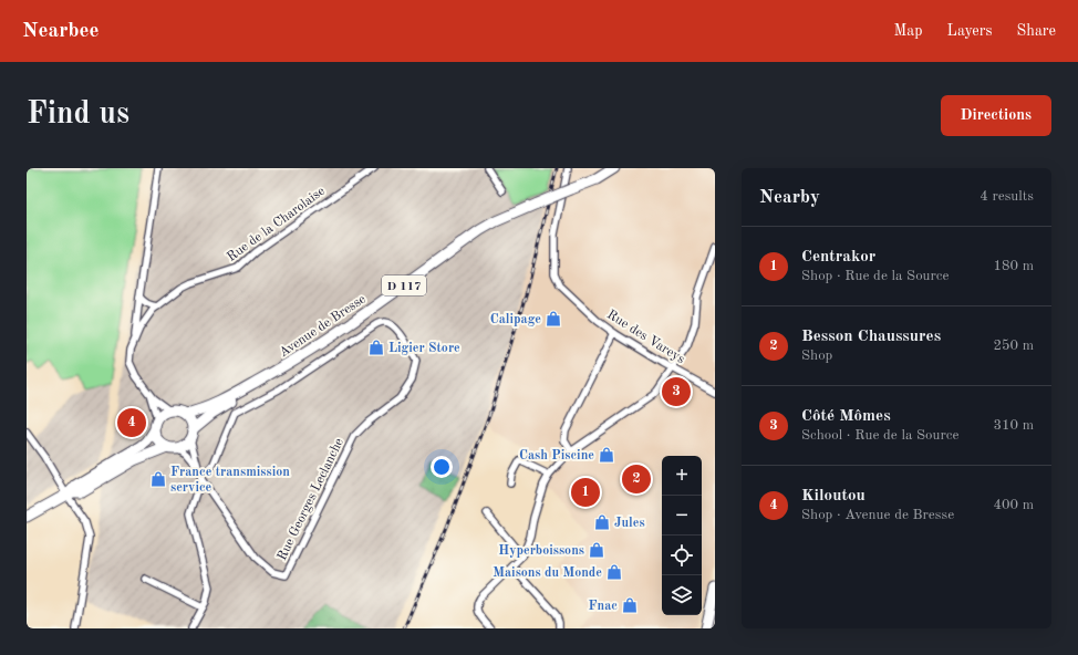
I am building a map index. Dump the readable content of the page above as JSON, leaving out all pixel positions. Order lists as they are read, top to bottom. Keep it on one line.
{"streets":{"main road":["D 117","Avenue de Bresse"],"street":["Rue de la Charolaise","Rue des Vareys","Rue Georges Leclanche"]},"places":{"shop":["Calipage","Ligier Store","Cash Piscine","France transmission service","Jules","Hyperboissons","Maisons du Monde","Fnac"]},"page":{"header":"Nearbee","nav":["Map","Layers","Share"],"buttons":"Directions","title":"Find us","heading":["Nearby","4 results"],"list":[{"mark":"1","name":"Centrakor","note":"Shop · Rue de la Source","value":"180 m"},{"mark":"2","name":"Besson Chaussures","note":"Shop","value":"250 m"},{"mark":"3","name":"Côté Mômes","note":"School · Rue de la Source","value":"310 m"},{"mark":"4","name":"Kiloutou","note":"Shop · Avenue de Bresse","value":"400 m"}],"pins":["3","4","2","1"],"map_buttons":["+","−"]}}
